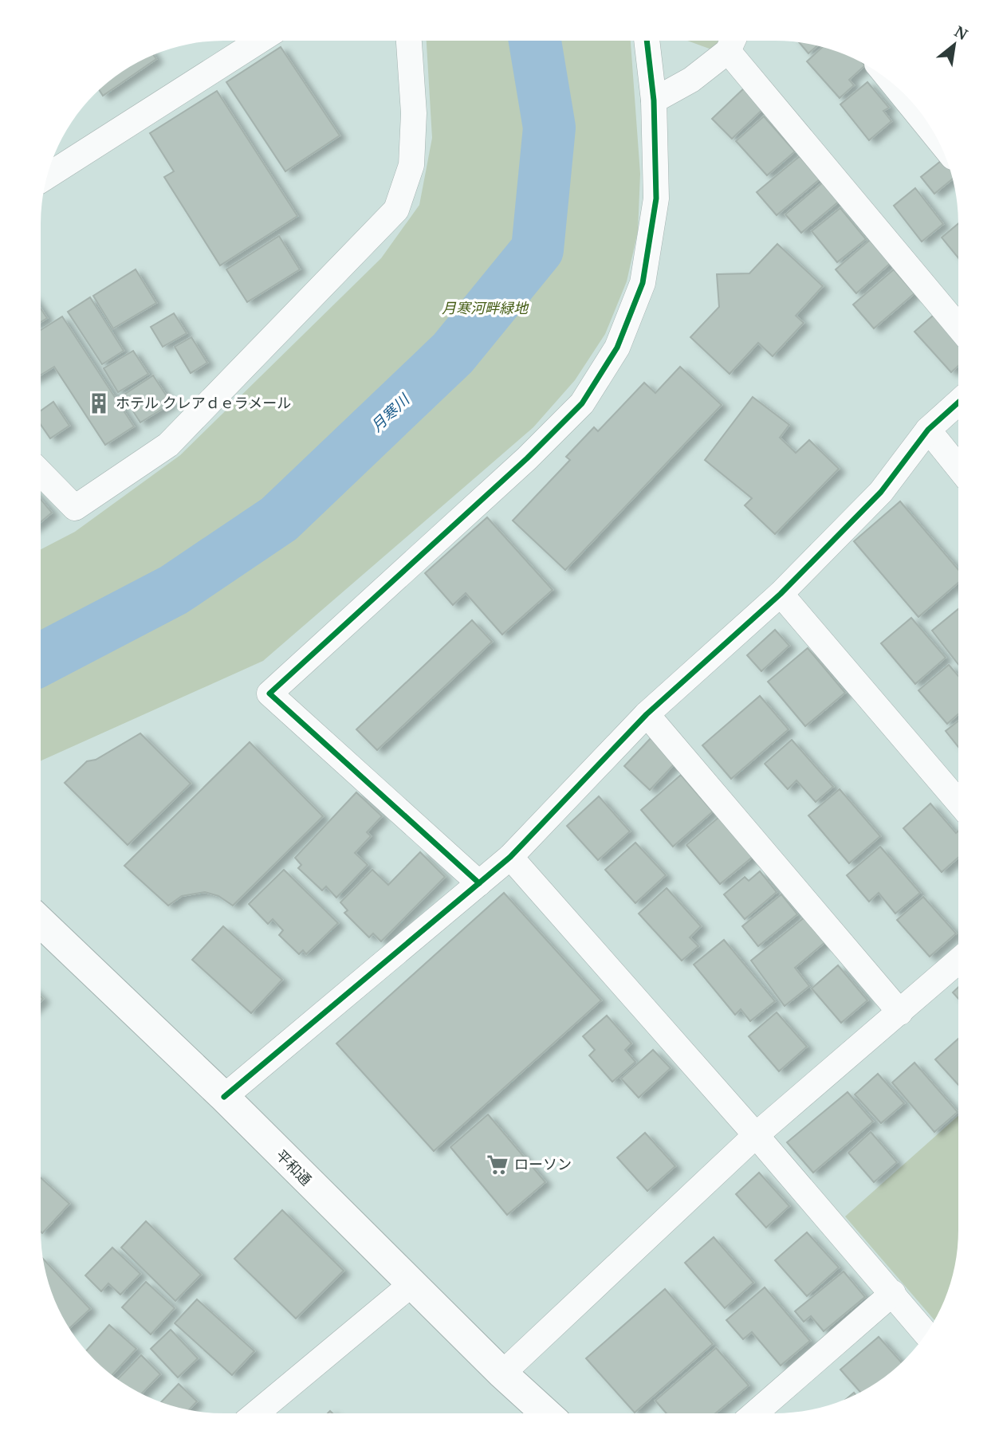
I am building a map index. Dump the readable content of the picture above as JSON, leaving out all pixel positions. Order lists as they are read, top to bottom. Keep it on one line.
{"streets":{"street":["平和通"]},"water":["月寒川"],"parks":["月寒河畔緑地"],"places":{"building":["ホテル クレアｄｅラメール"],"supermarket":["ローソン"]},"north":"top right"}
